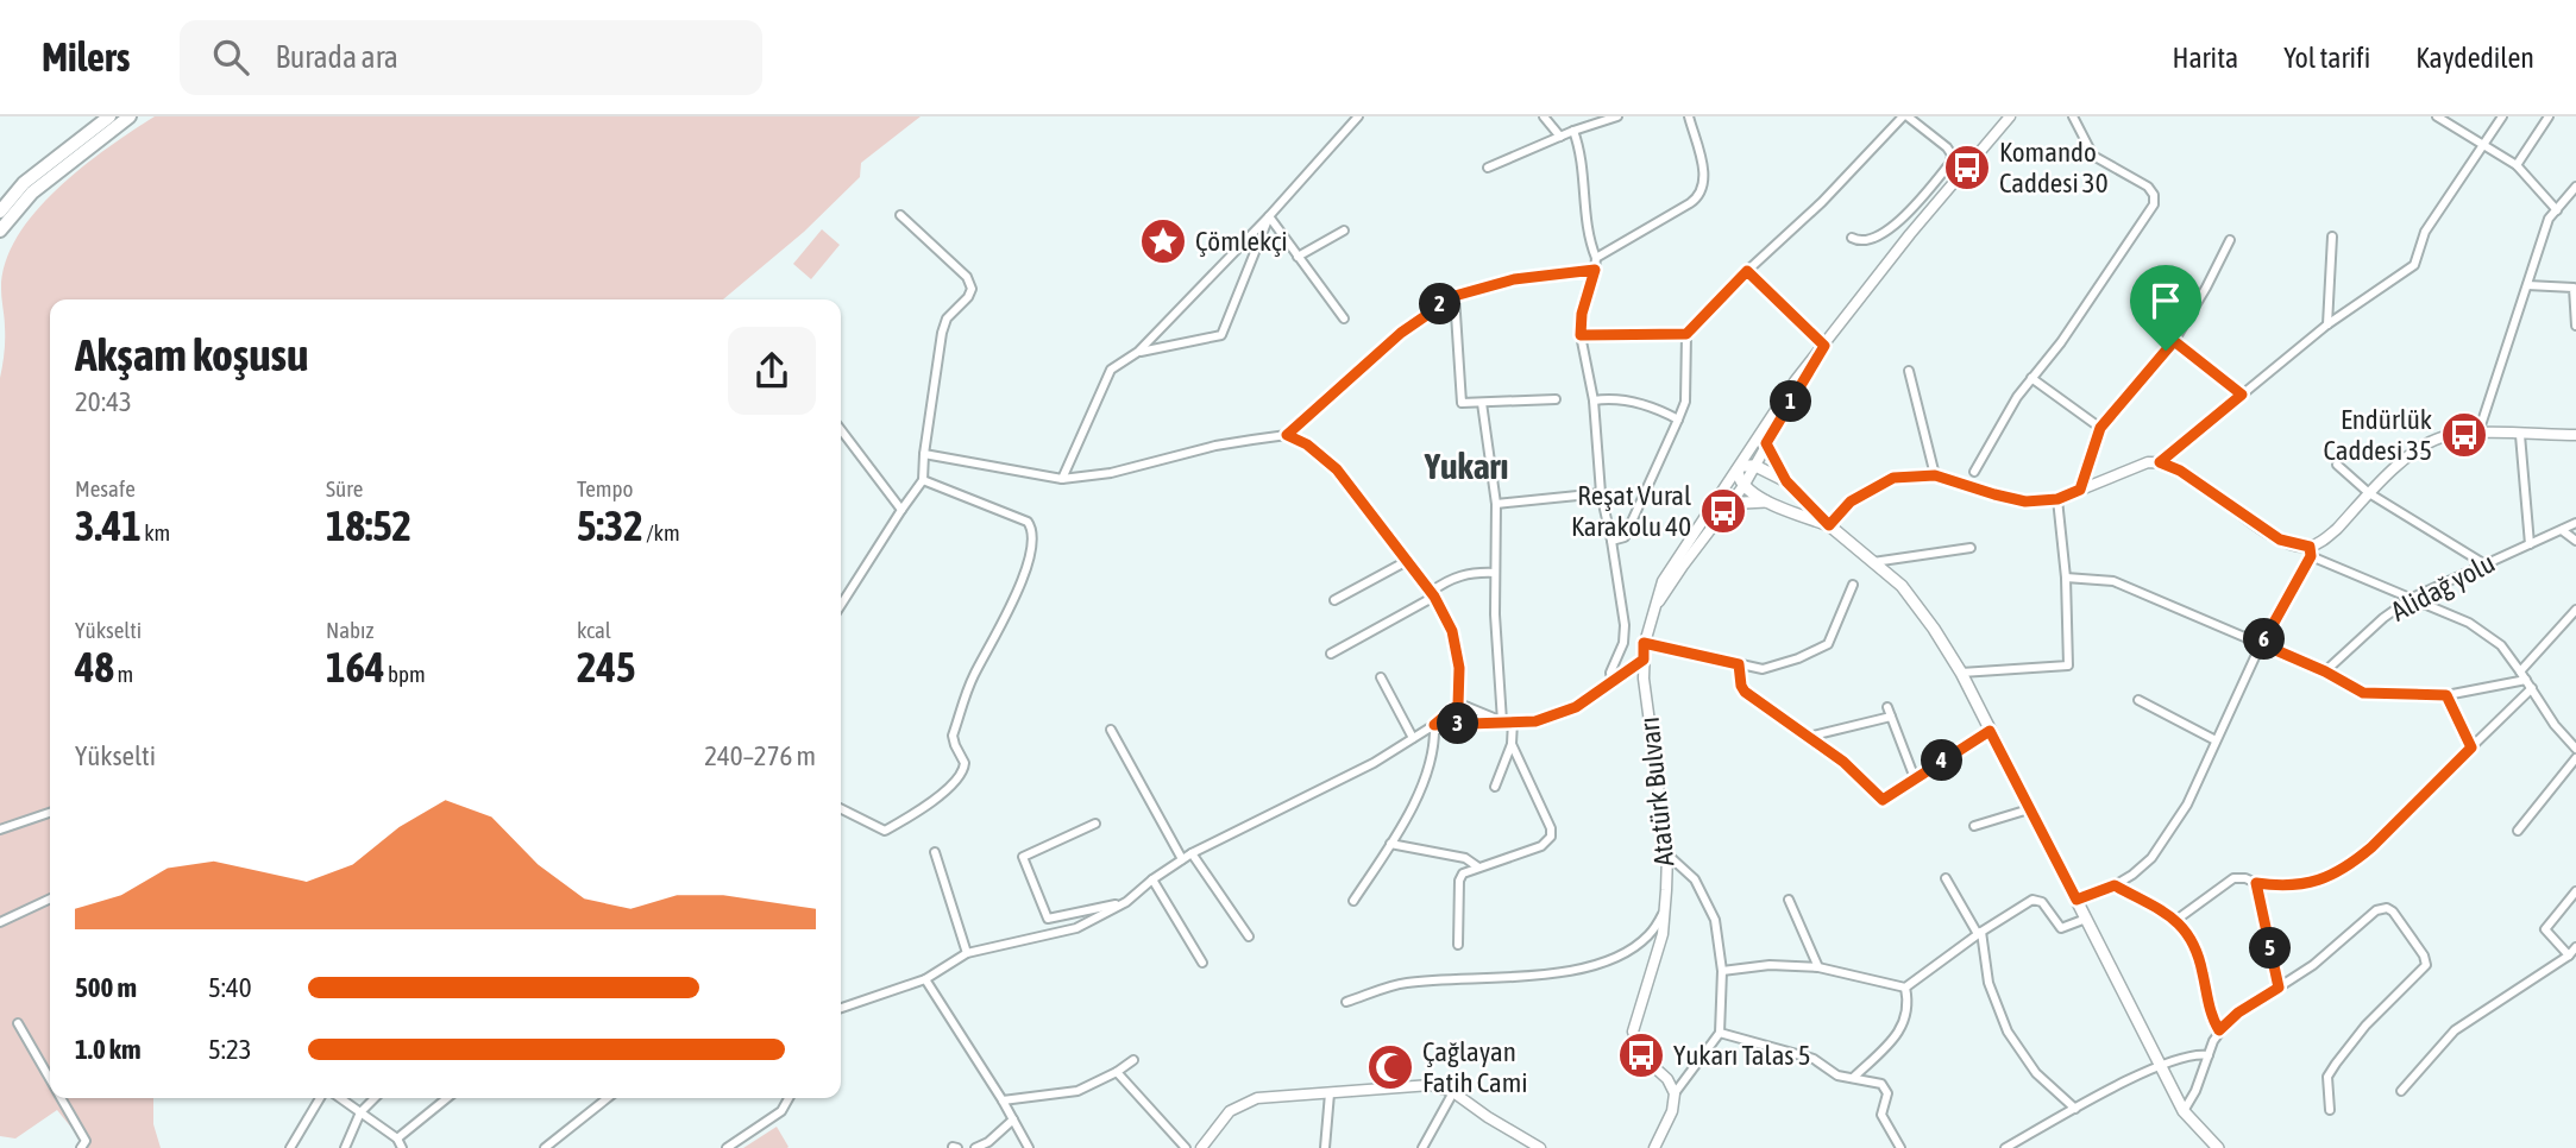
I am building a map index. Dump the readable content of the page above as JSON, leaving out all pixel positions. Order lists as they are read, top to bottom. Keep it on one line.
{"streets":{"street":["Alidağ yolu","Atatürk Bulvarı"]},"districts":["Yukarı"],"places":{"bus stop":["Komando Caddesi 30","Endürlük Caddesi 35","Reşat Vural Karakolu 40","Yukarı Talas 5"],"place":["Çömlekçi"],"mosque":["Çağlayan Fatih Cami"]},"page":{"header":"Milers","search":"Burada ara","nav":["Harita","Yol tarifi","Kaydedilen"],"pins":["2","1","6","3","4","5"],"heading":["Akşam koşusu","20:43"],"stats":[["Mesafe","3.41 km"],["Süre","18:52"],["Tempo","5:32 /km"],["Yükselti","48 m"],["Nabız","164 bpm"],["kcal","245"]],"chart":["Yükselti","240–276 m"],"list":[{"name":"500 m","note":"5:40"},{"name":"1.0 km","note":"5:23"}]}}
